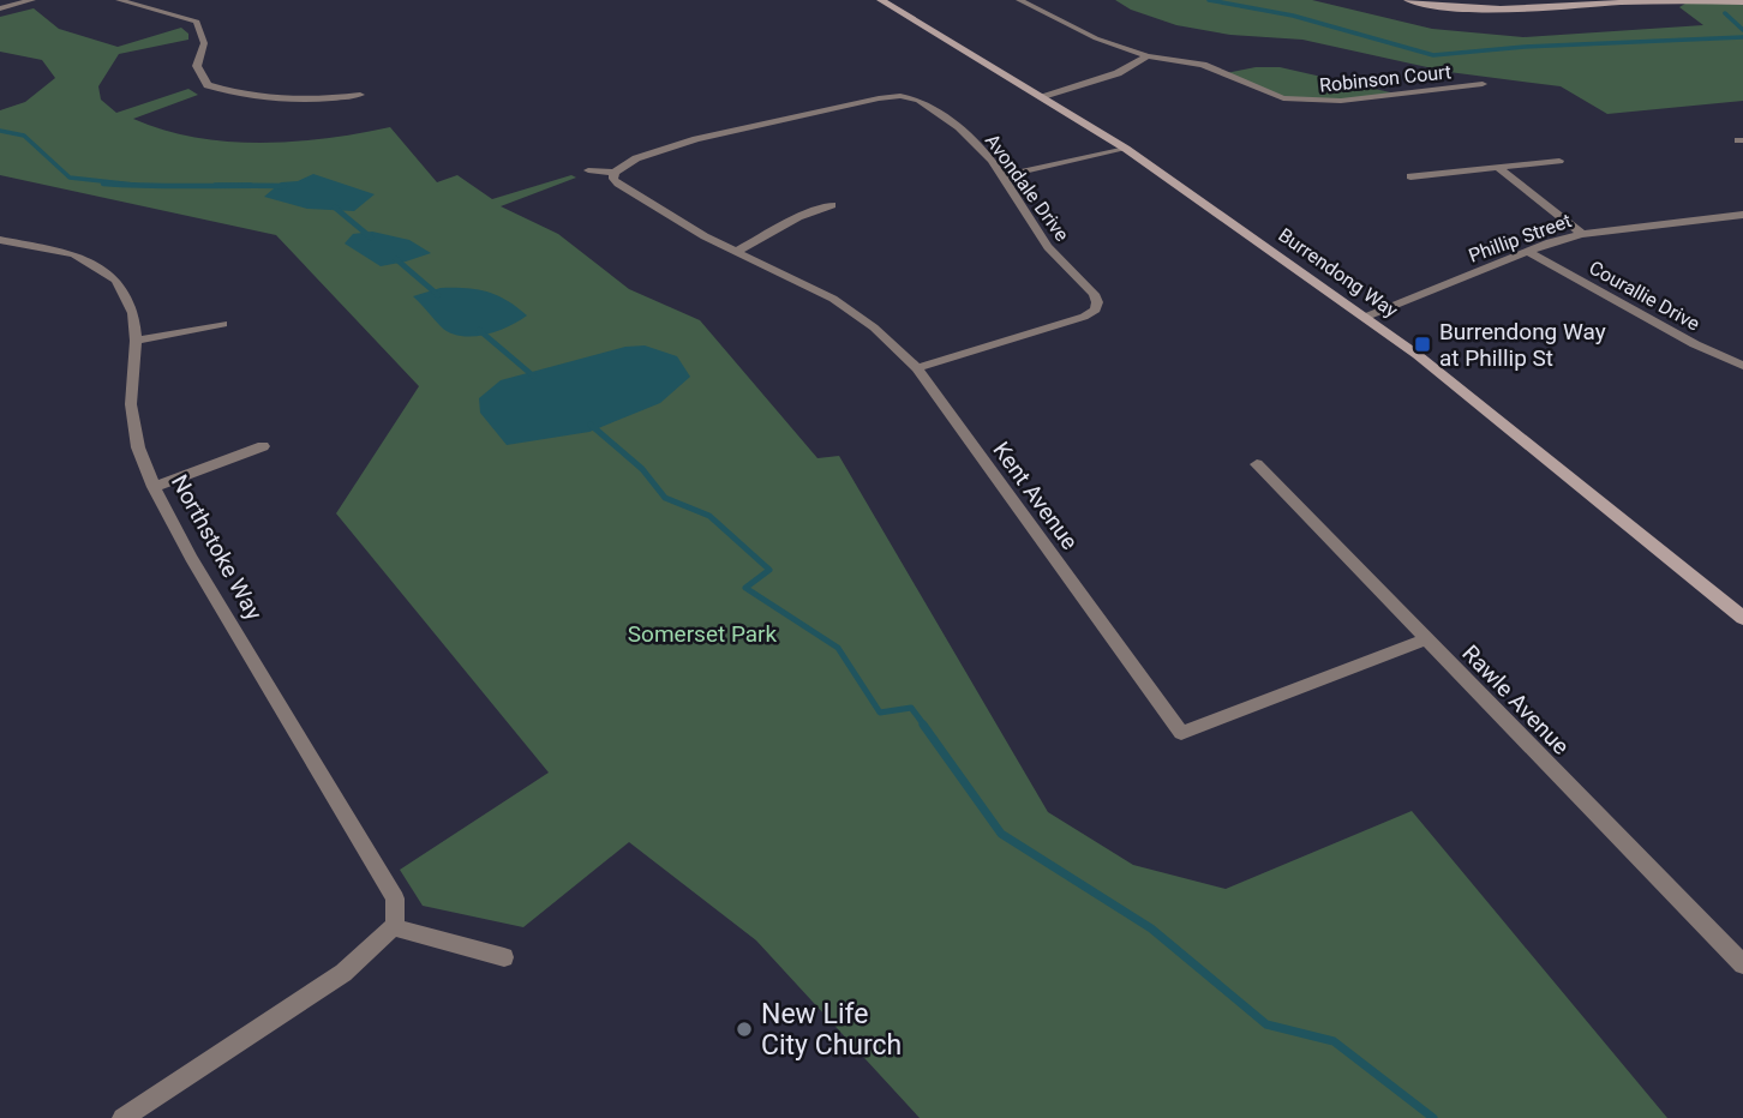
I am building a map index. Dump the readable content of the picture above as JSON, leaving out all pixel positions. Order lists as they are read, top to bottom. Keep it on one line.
{"streets":{"main road":["Burrendong Way"],"street":["Robinson Court","Avondale Drive","Phillip Street","Courallie Drive","Kent Avenue","Northstoke Way","Rawle Avenue"]},"crossings":[["Avondale Drive","Kent Avenue"],["Phillip Street","Burrendong Way"],["Phillip Street","Courallie Drive"],["Kent Avenue","Rawle Avenue"]],"parks":["Somerset Park"],"places":{"transit":["Burrendong Way at Phillip St"],"other":["New Life City Church"]}}
